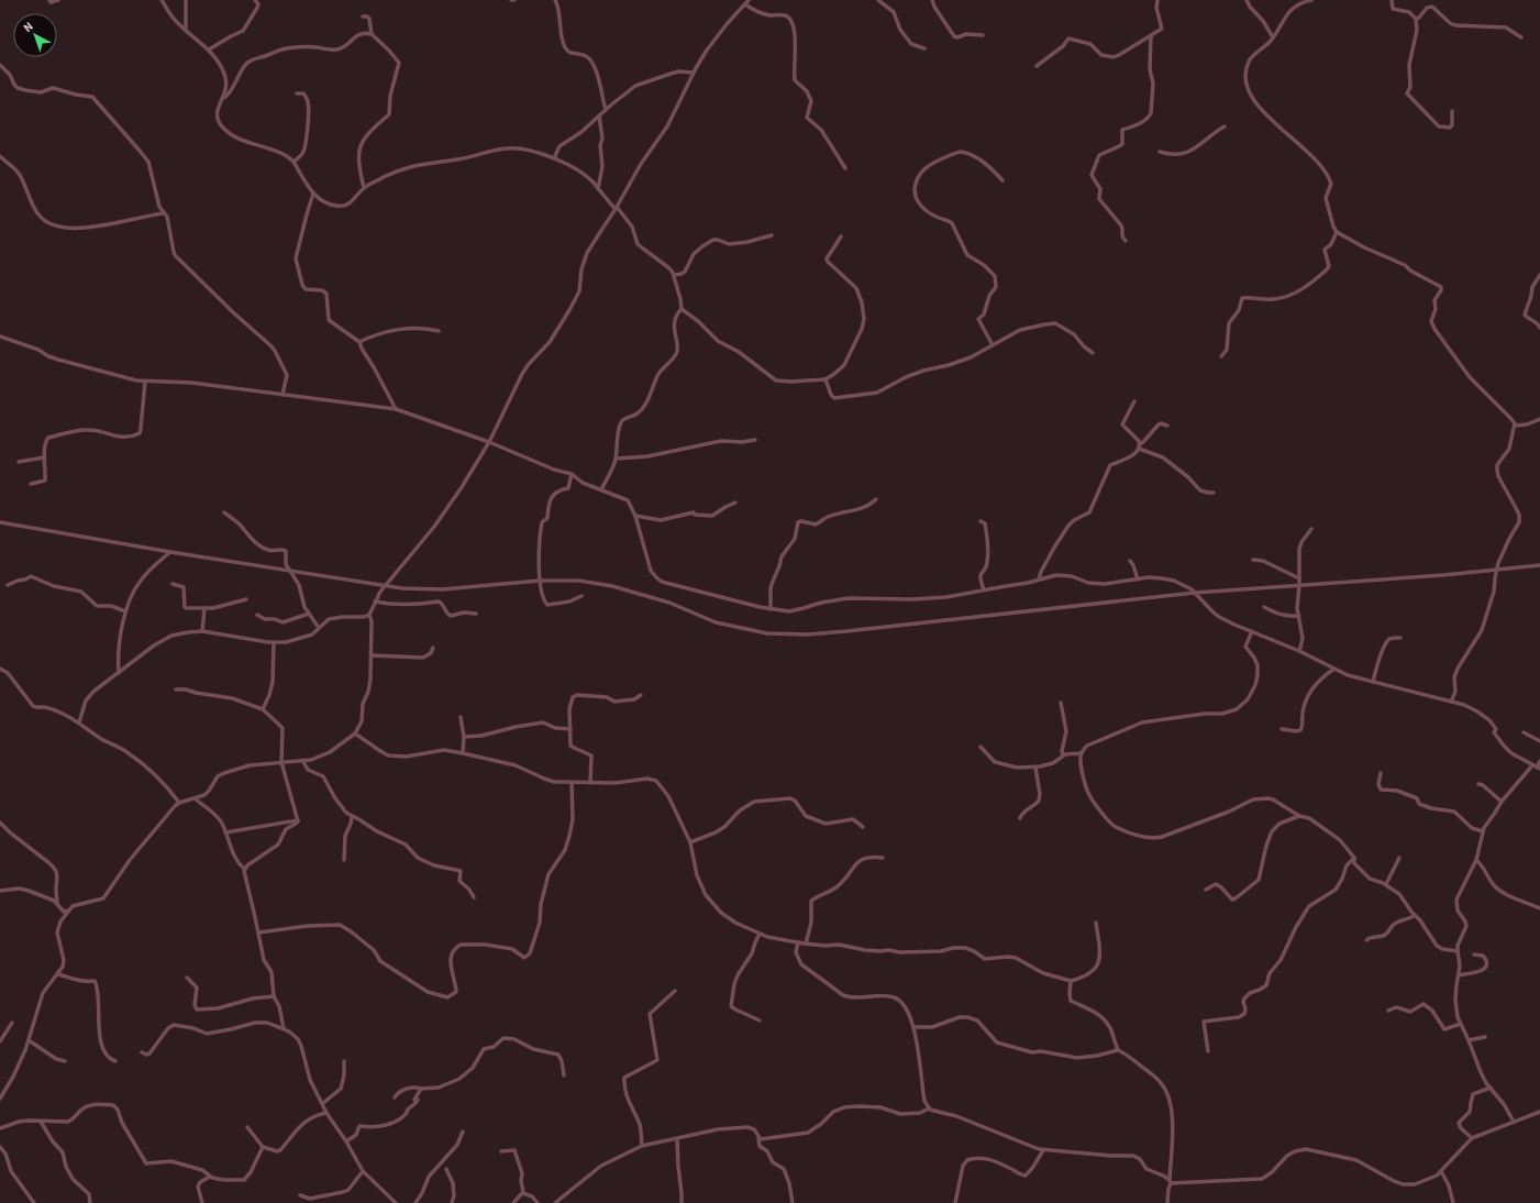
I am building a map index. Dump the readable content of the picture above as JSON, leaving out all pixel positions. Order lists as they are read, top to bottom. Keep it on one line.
{"north":"top left"}
